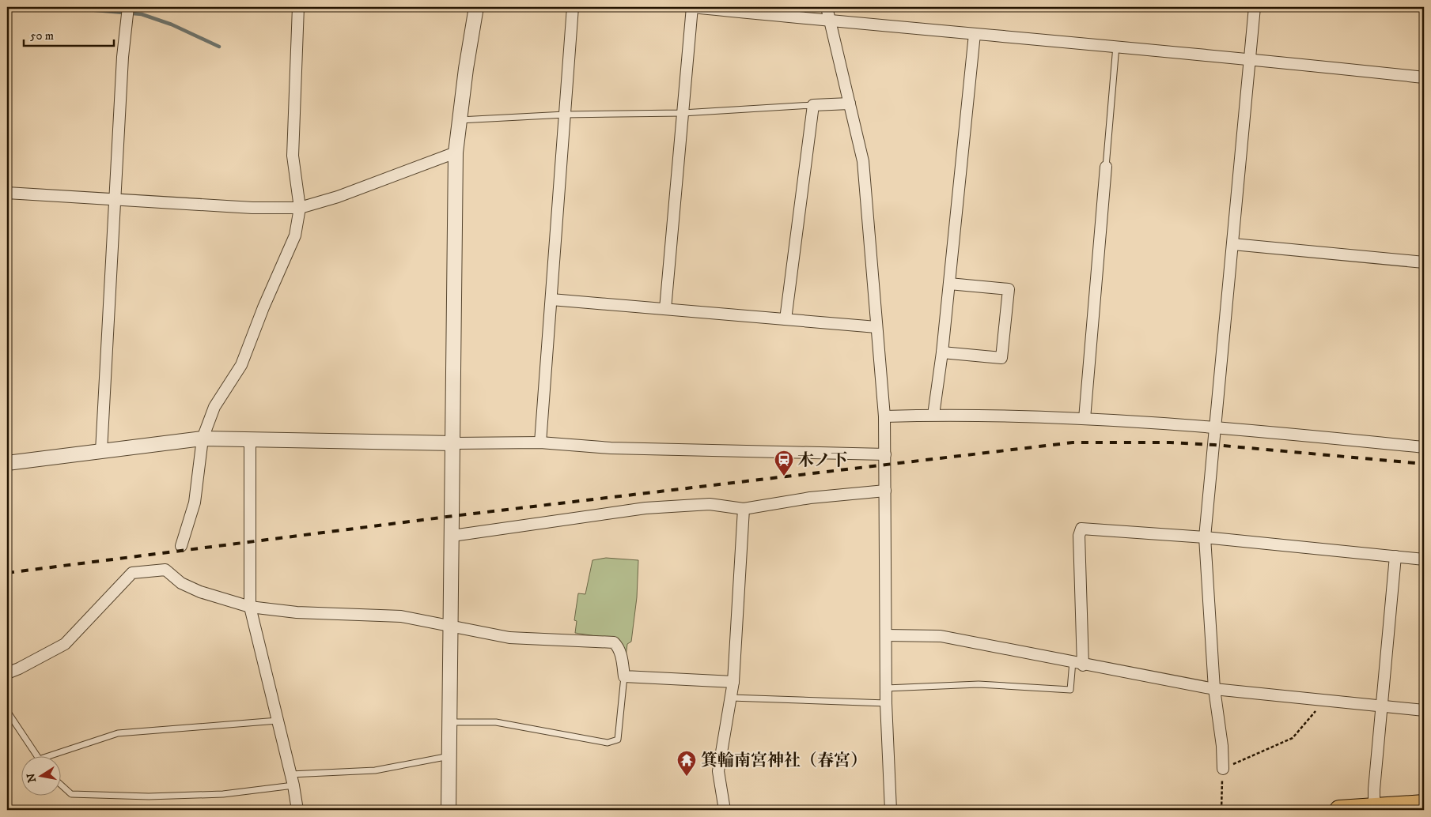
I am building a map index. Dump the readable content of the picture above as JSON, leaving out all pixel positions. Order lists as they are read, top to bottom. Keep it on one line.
{"places":{"station":["木ノ下"],"temple":["箕輪南宮神社（春宮）"]},"scale_bar":"50 m","north":"left"}
